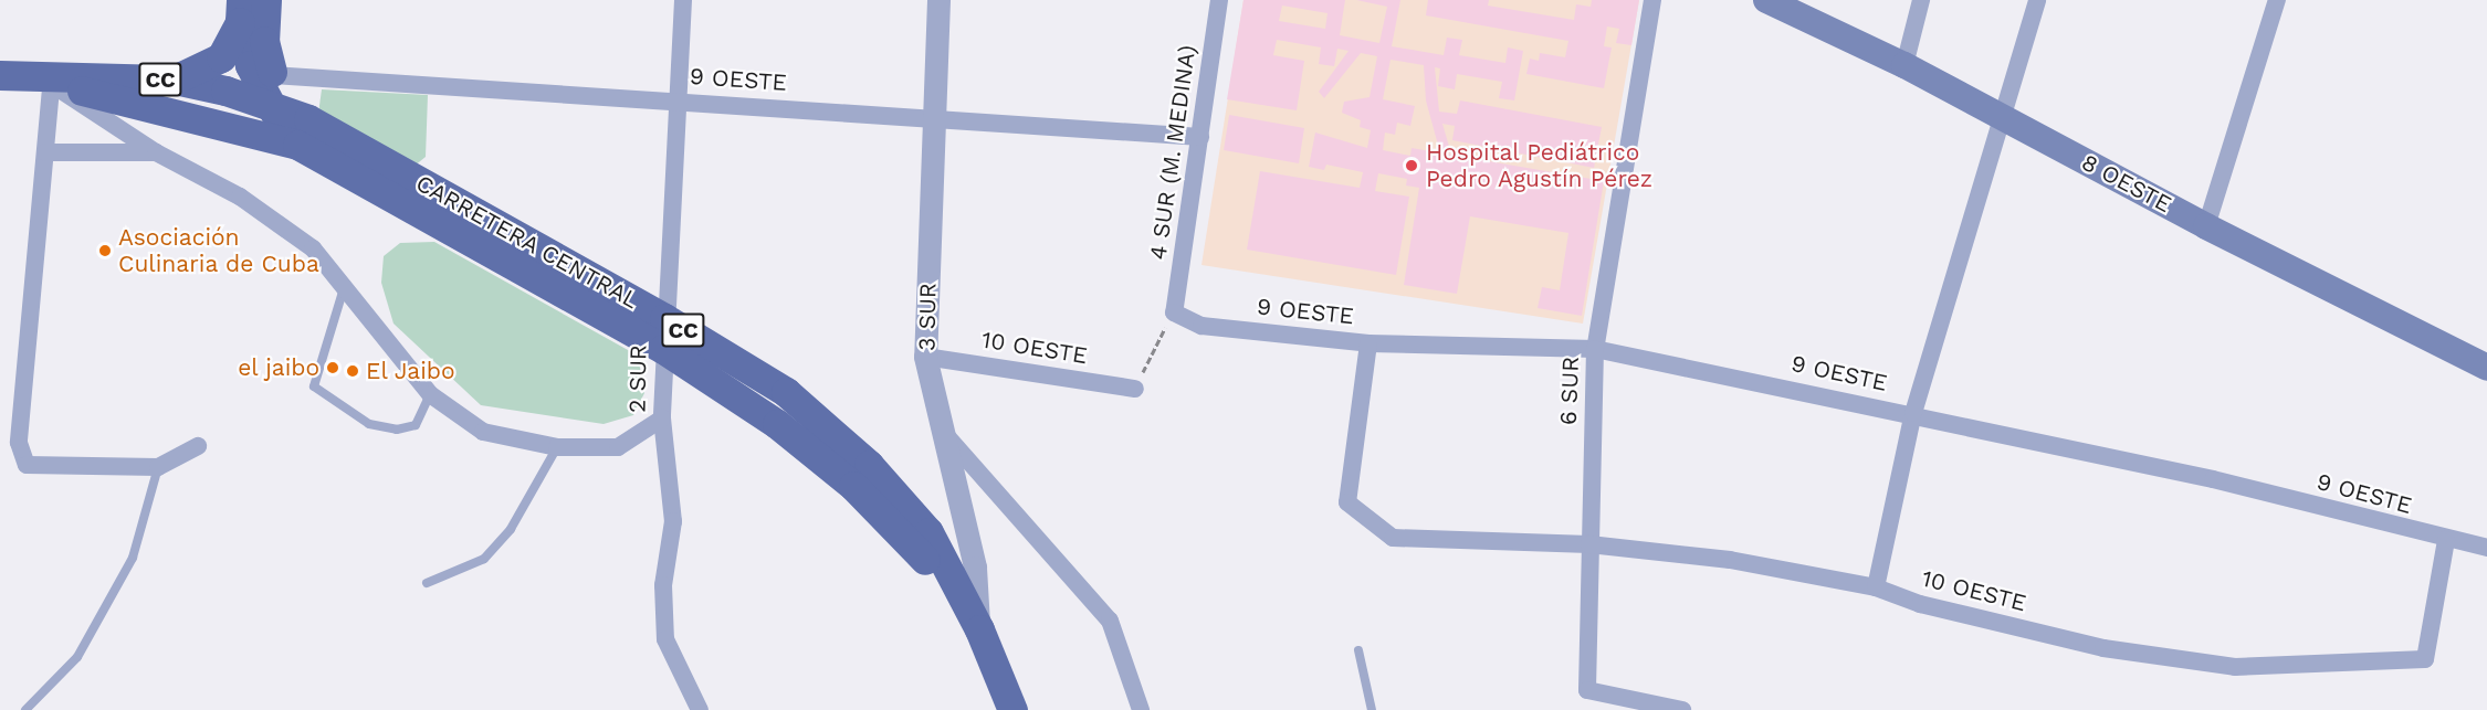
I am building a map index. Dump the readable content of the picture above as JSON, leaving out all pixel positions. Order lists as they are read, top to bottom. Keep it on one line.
{"streets":{"main road":["CC","8 OESTE","CARRETERA CENTRAL"],"street":["9 OESTE","4 SUR (M. MEDINA)","3 SUR","10 OESTE","2 SUR","6 SUR"]},"crossings":[["CC","CARRETERA CENTRAL"],["9 OESTE","4 SUR (M. MEDINA)"],["9 OESTE","3 SUR"],["9 OESTE","10 OESTE"],["9 OESTE","2 SUR"],["9 OESTE","6 SUR"],["CARRETERA CENTRAL","3 SUR"],["CARRETERA CENTRAL","2 SUR"],["3 SUR","10 OESTE"],["10 OESTE","6 SUR"]],"places":["Hospital Pediátrico Pedro Agustín Pérez","Asociación Culinaria de Cuba","el jaibo","El Jaibo"]}
